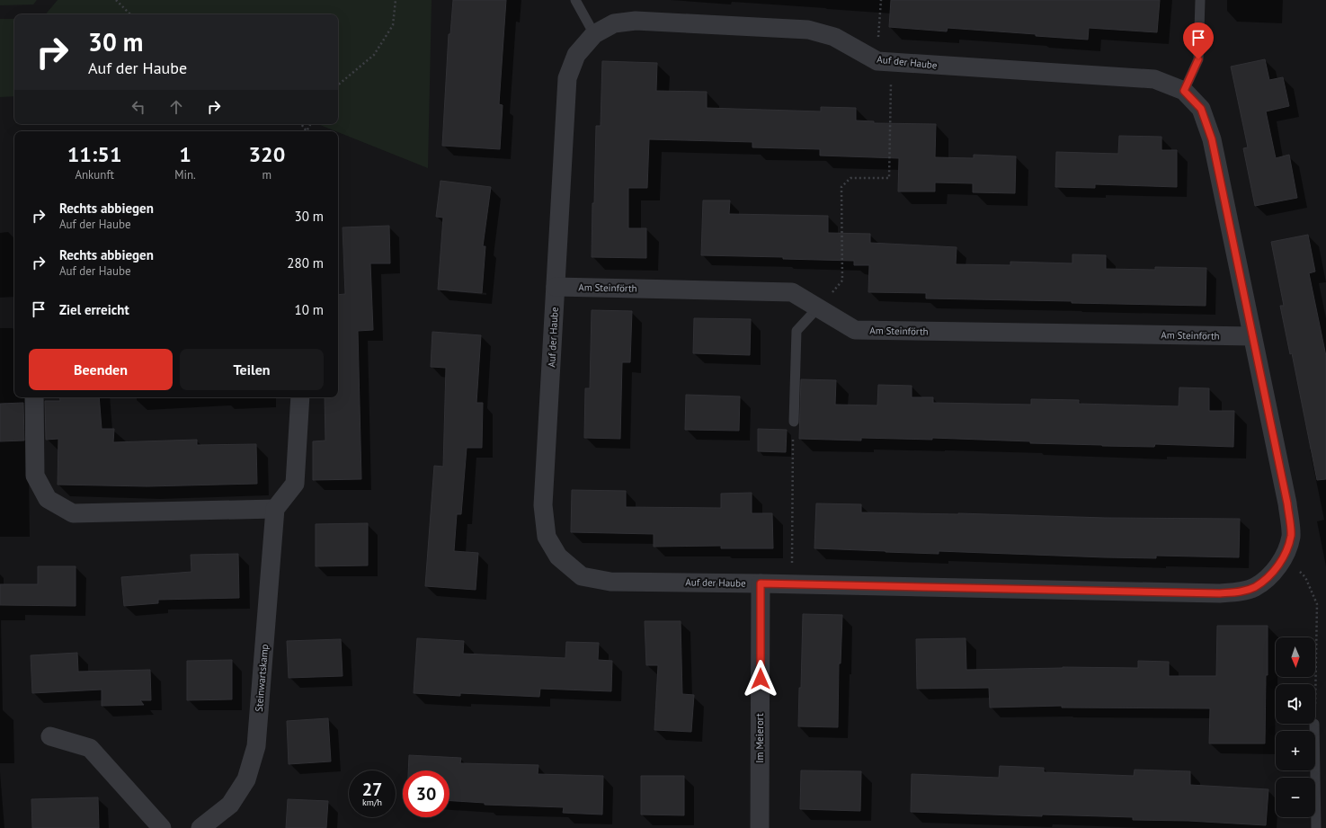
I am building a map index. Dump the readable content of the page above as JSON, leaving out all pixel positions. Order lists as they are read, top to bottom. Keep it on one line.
{"streets":{"street":["Auf der Haube","Am Steinförth","Steinwartskamp","Im Meierort"]},"crossings":[["Auf der Haube","Am Steinförth"],["Auf der Haube","Im Meierort"]],"north":"bottom","page":{"turn":["30 m","Auf der Haube"],"eta":["11:51","Ankunft","1","Min.","320","m"],"list":[{"name":"Rechts abbiegen","note":"Auf der Haube","value":"30 m"},{"name":"Rechts abbiegen","note":"Auf der Haube","value":"280 m"},{"name":"Ziel erreicht","value":"10 m"}],"buttons":["Beenden","Teilen"],"map_buttons":["+","−"],"speed":"27 km/h","limit":"30"}}
